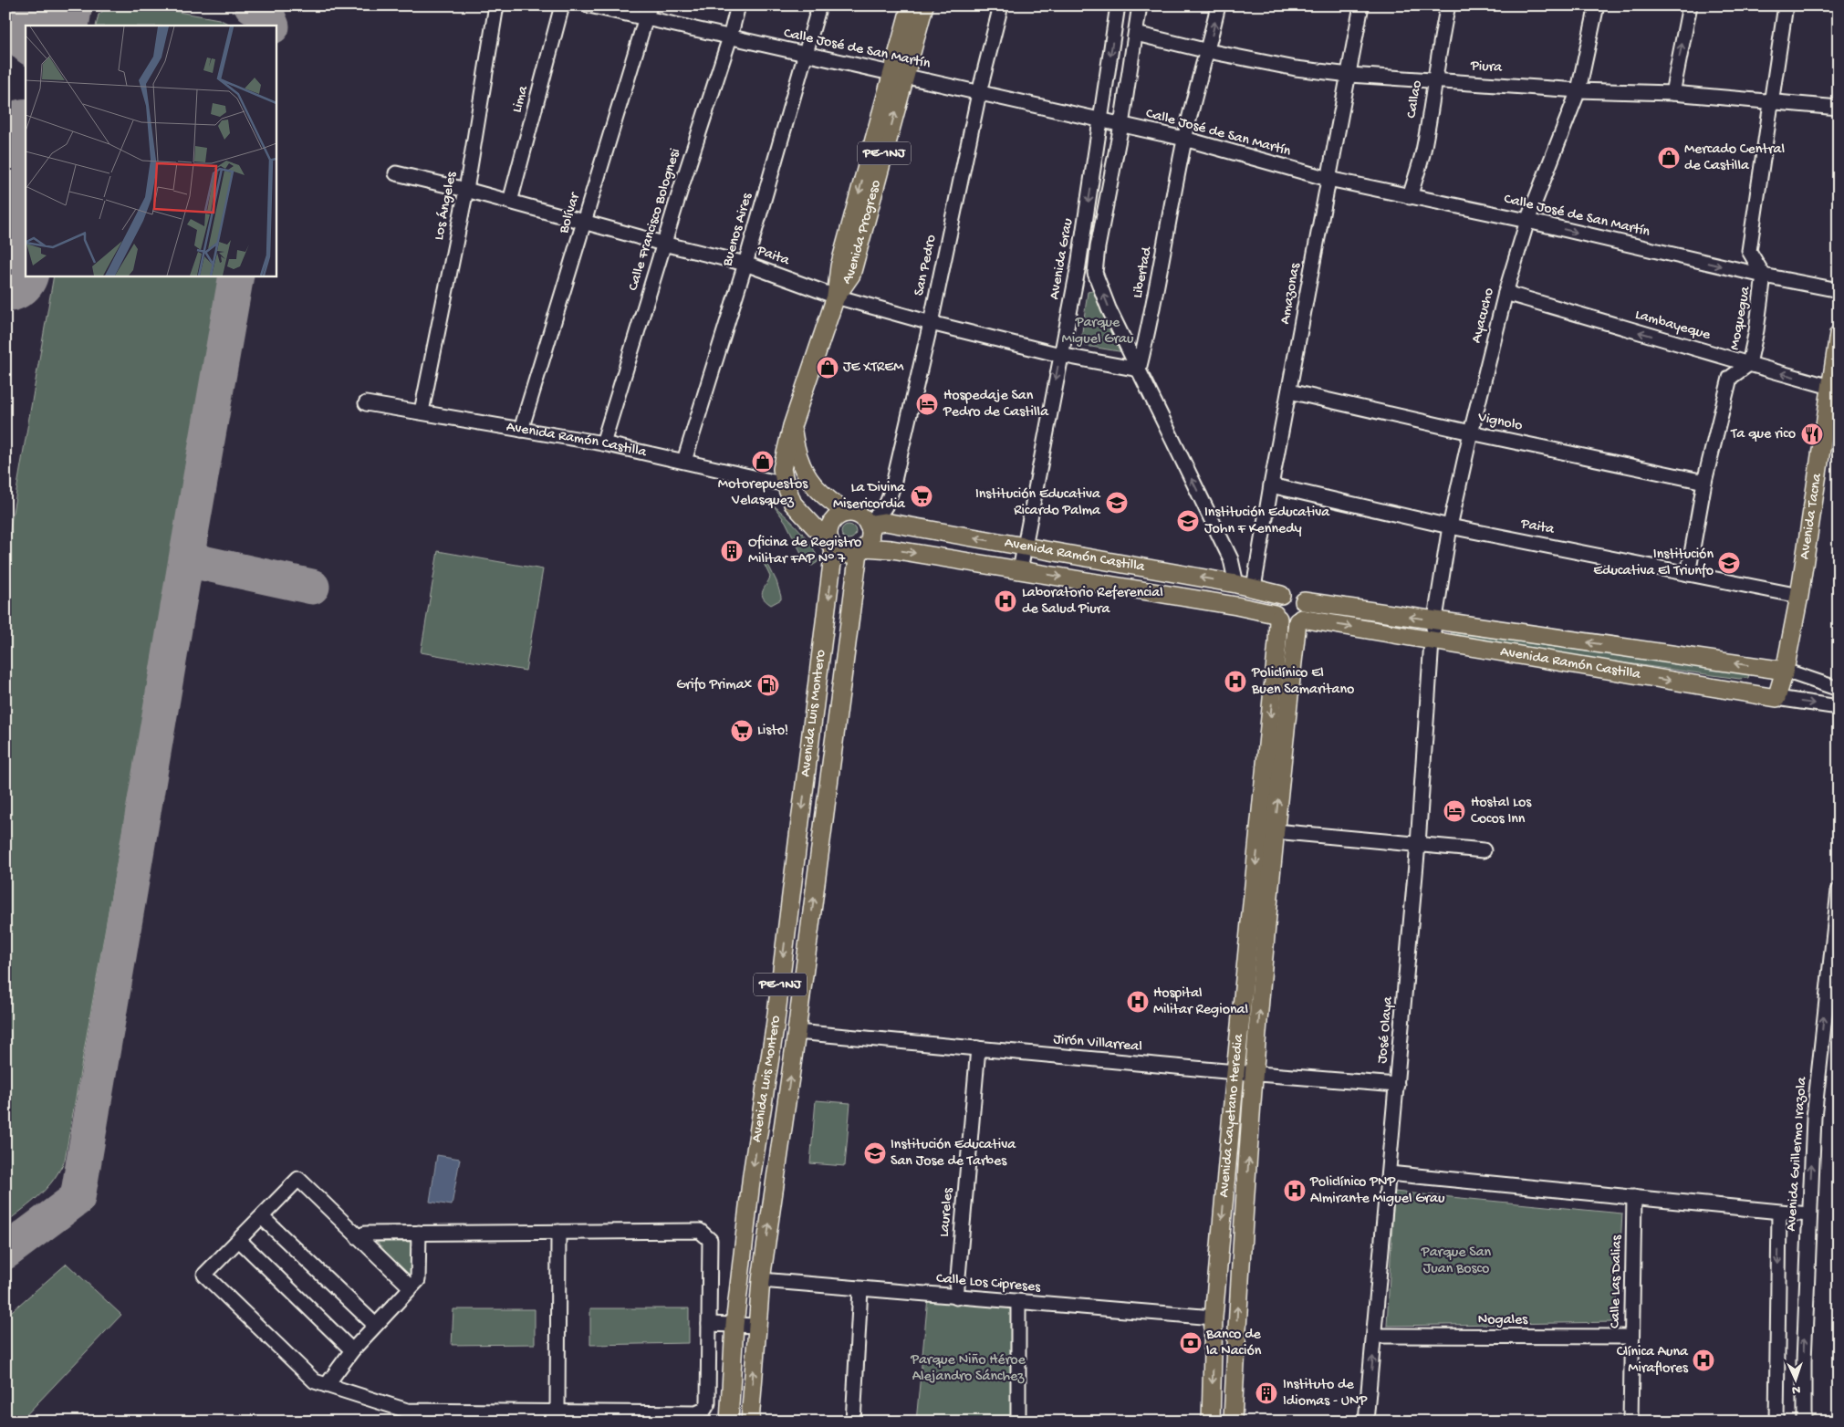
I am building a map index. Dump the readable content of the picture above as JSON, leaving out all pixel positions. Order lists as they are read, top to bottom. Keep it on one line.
{"streets":{"main road":["PE-1NJ","Avenida Progreso","Avenida Ramón Castilla","Avenida Tacna","Avenida Luis Montero","Avenida Cayetano Heredia"],"street":["Calle José de San Martín","Piura","Lima","Callao","Los Ángeles","Bolívar","Calle Francisco Bolognesi","Buenos Aires","Paita","Avenida Grau","San Pedro","Libertad","Amazonas","Ayacucho","Moquegua","Lambayeque","Vignolo","José Olaya","Jirón Villarreal","Avenida Guillermo Irazola","Laureles","Calle Las Dalias","Calle Los Cipreses","Nogales"]},"crossings":[["Calle José de San Martín","Callao"],["Calle José de San Martín","Bolívar"],["Calle José de San Martín","Calle Francisco Bolognesi"],["Calle José de San Martín","Buenos Aires"],["Calle José de San Martín","Avenida Progreso"],["Calle José de San Martín","Avenida Grau"],["Calle José de San Martín","San Pedro"],["Calle José de San Martín","Libertad"],["Calle José de San Martín","Amazonas"],["Calle José de San Martín","Ayacucho"],["Calle José de San Martín","Moquegua"],["Piura","Callao"],["Piura","Libertad"],["Piura","Amazonas"],["Piura","Ayacucho"],["Piura","Moquegua"],["Lima","Paita"],["PE-1NJ","Avenida Progreso"],["PE-1NJ","San Pedro"],["PE-1NJ","Avenida Ramón Castilla"],["PE-1NJ","Avenida Luis Montero"],["Los Ángeles","Paita"],["Los Ángeles","Avenida Ramón Castilla"],["Bolívar","Paita"],["Bolívar","Avenida Ramón Castilla"],["Calle Francisco Bolognesi","Paita"],["Calle Francisco Bolognesi","Avenida Ramón Castilla"],["Buenos Aires","Paita"],["Buenos Aires","Avenida Ramón Castilla"],["Avenida Progreso","Paita"],["Avenida Progreso","San Pedro"],["Avenida Progreso","Avenida Ramón Castilla"],["Avenida Progreso","Avenida Luis Montero"],["Paita","Avenida Grau"],["Paita","San Pedro"],["Paita","Libertad"],["Paita","Amazonas"],["Paita","Ayacucho"],["Paita","Moquegua"],["Paita","Avenida Tacna"],["Avenida Grau","Avenida Ramón Castilla"],["San Pedro","Avenida Ramón Castilla"],["San Pedro","Avenida Luis Montero"],["Amazonas","Vignolo"],["Amazonas","Avenida Ramón Castilla"],["Ayacucho","Lambayeque"],["Ayacucho","Vignolo"],["Ayacucho","Avenida Ramón Castilla"],["Ayacucho","José Olaya"],["Moquegua","Lambayeque"],["Moquegua","Vignolo"],["Lambayeque","Avenida Tacna"],["Avenida Ramón Castilla","Avenida Tacna"],["Avenida Ramón Castilla","Avenida Luis Montero"],["Avenida Ramón Castilla","José Olaya"],["Avenida Ramón Castilla","Avenida Cayetano Heredia"],["Avenida Luis Montero","Jirón Villarreal"],["Avenida Luis Montero","Calle Los Cipreses"],["José Olaya","Jirón Villarreal"],["José Olaya","Nogales"],["Jirón Villarreal","Avenida Cayetano Heredia"],["Jirón Villarreal","Laureles"],["Avenida Cayetano Heredia","Calle Los Cipreses"],["Laureles","Calle Los Cipreses"],["Calle Las Dalias","Nogales"]],"one_way":["Lambayeque"],"parks":["Parque Miguel Grau","Parque San Juan Bosco","Parque Niño Héroe Alejandro Sánchez"],"places":{"shop":["Mercado Central de Castilla","JE XTREM","Motorepuestos Velasquez"],"hotel":["Hospedaje San Pedro de Castilla","Hostal Los Cocos Inn"],"restaurant":["Ta que rico"],"supermarket":["La Divina Misericordia","Listo!"],"school or university":["Institución Educativa Ricardo Palma","Institución Educativa John F Kennedy","Institución Educativa El Triunfo","Institución Educativa San Jose de Tarbes"],"building":["Oficina de Registro Militar FAP N° 7","Instituto de Idiomas - UNP"],"hospital":["Laboratorio Referencial de Salud Piura","Policlínico El Buen Samaritano","Hospital Militar Regional","Policlínico PNP Almirante Miguel Grau","Clínica Auna Miraflores"],"fuel station":["Grifo Primax"],"bank":["Banco de la Nación"]},"north":"bottom"}
